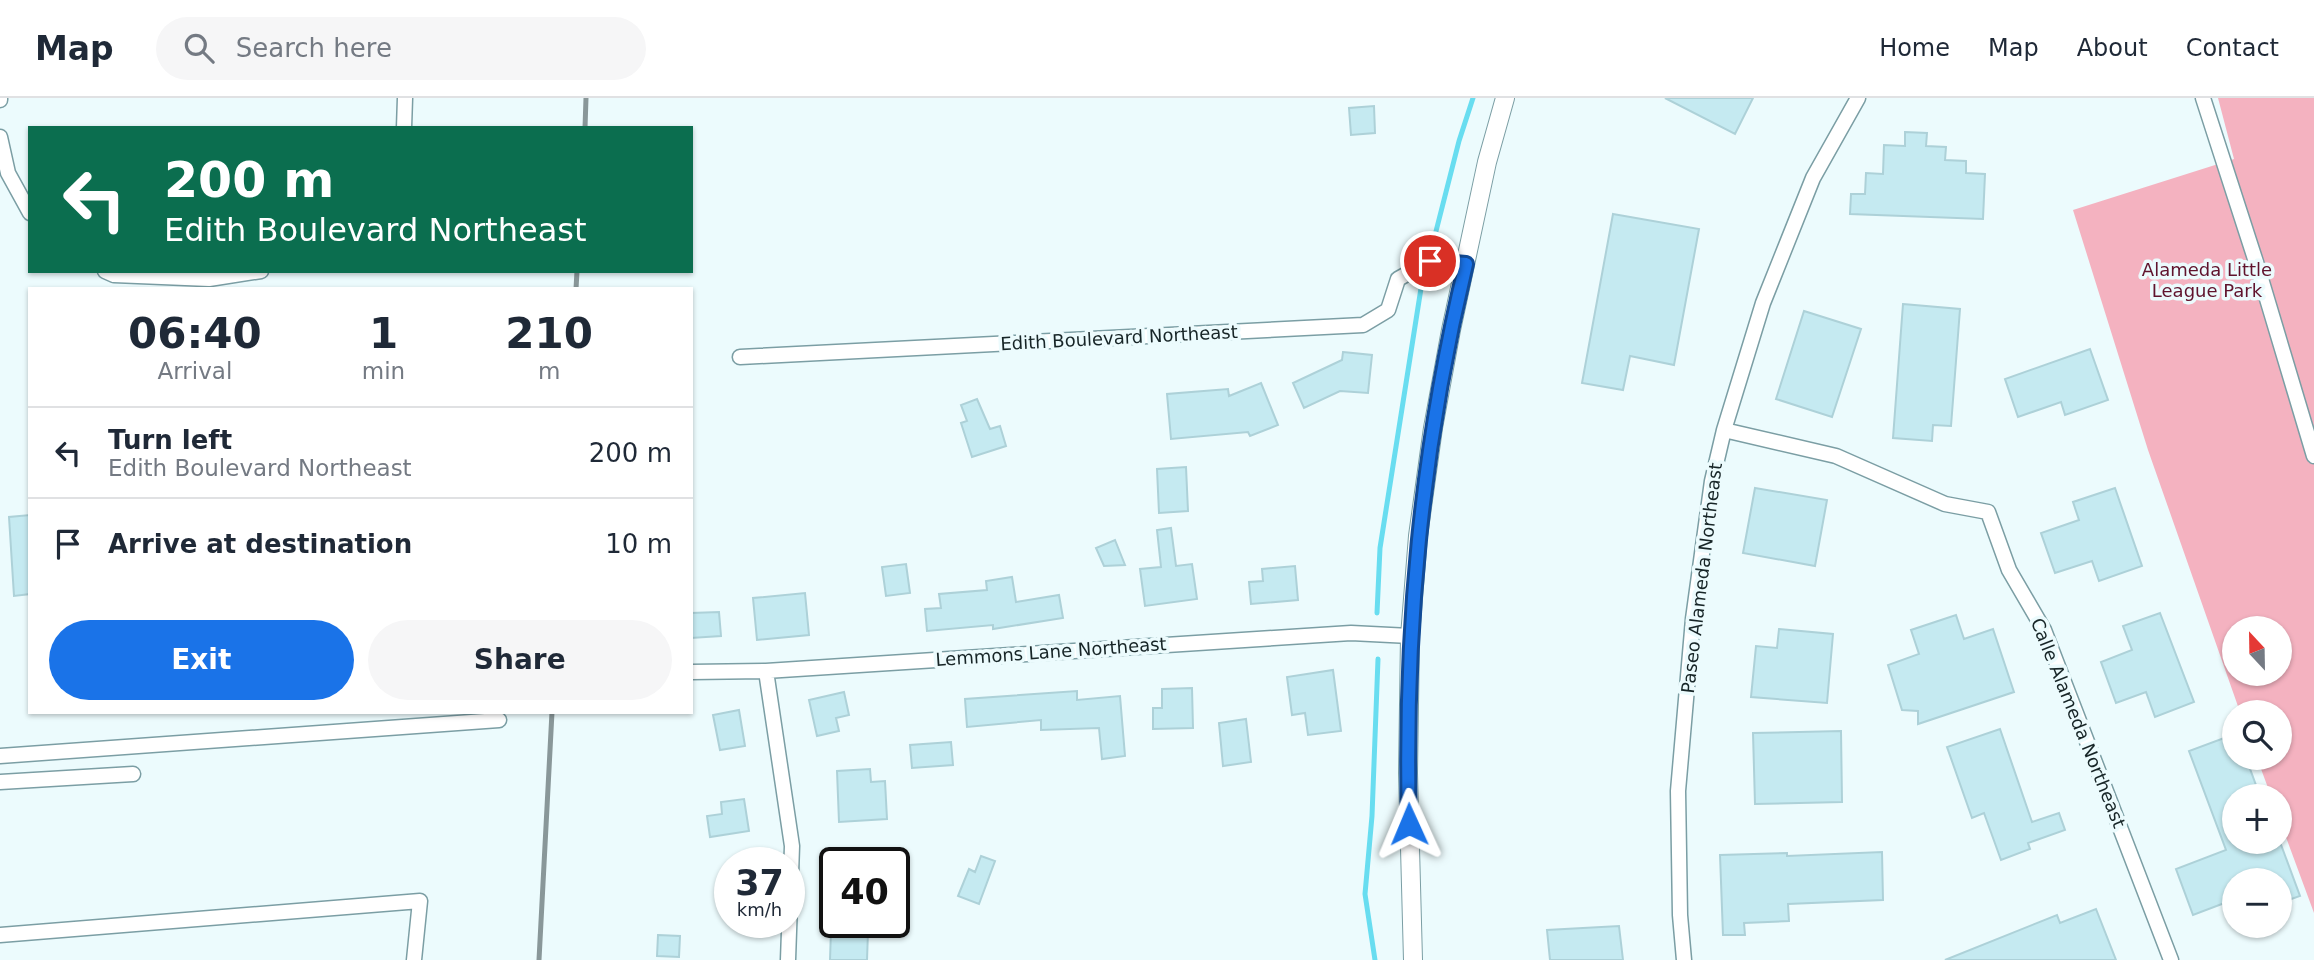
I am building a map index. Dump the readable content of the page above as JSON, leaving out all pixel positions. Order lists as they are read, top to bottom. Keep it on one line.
{"streets":{"street":["Edith Boulevard Northeast","Paseo Alameda Northeast","Lemmons Lane Northeast","Calle Alameda Northeast"]},"crossings":[["Paseo Alameda Northeast","Calle Alameda Northeast"]],"parks":["Alameda Little League Park"],"north":"top","page":{"header":"Map","search":"Search here","nav":["Home","Map","About","Contact"],"turn":["200 m","Edith Boulevard Northeast"],"eta":["06:40","Arrival","1","min","210","m"],"list":[{"name":"Turn left","note":"Edith Boulevard Northeast","value":"200 m"},{"name":"Arrive at destination","value":"10 m"}],"buttons":["Exit","Share"],"map_buttons":["+","−"],"speed":"37 km/h","limit":"40"}}
